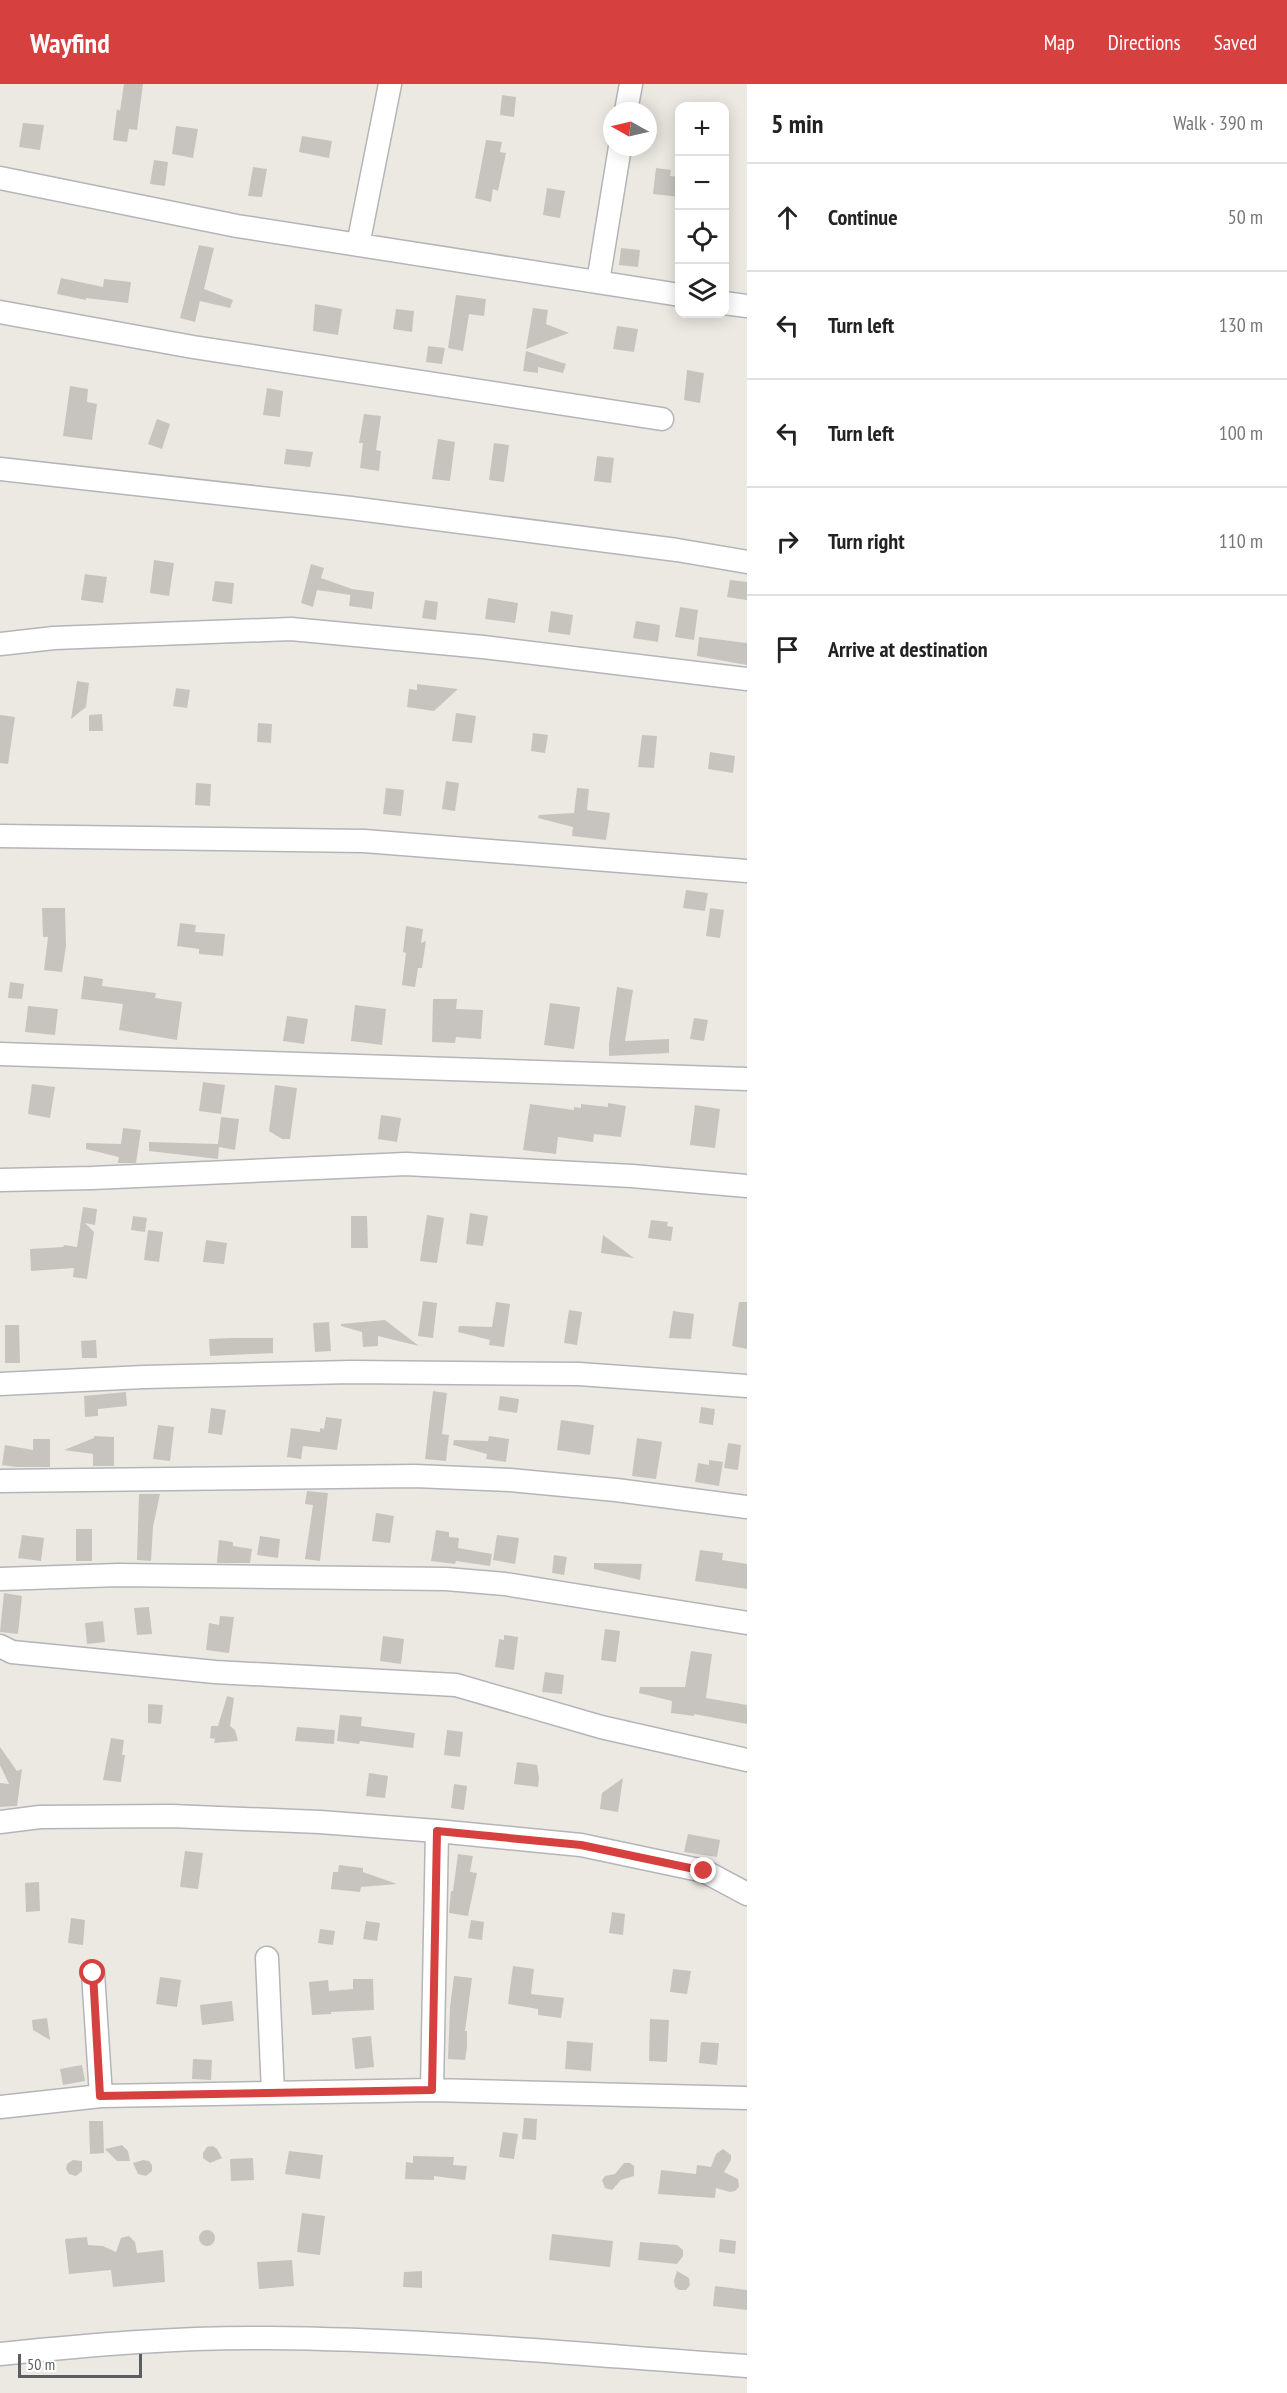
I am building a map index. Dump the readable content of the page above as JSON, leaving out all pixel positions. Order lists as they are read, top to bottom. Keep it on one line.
{"scale_bar":"50 m","north":"left","page":{"header":"Wayfind","nav":["Map","Directions","Saved"],"heading":["5 min","Walk · 390 m"],"map_buttons":["+","−"],"list":[["Continue","50 m"],["Turn left","130 m"],["Turn left","100 m"],["Turn right","110 m"],"Arrive at destination"],"scale":"50 m"}}
